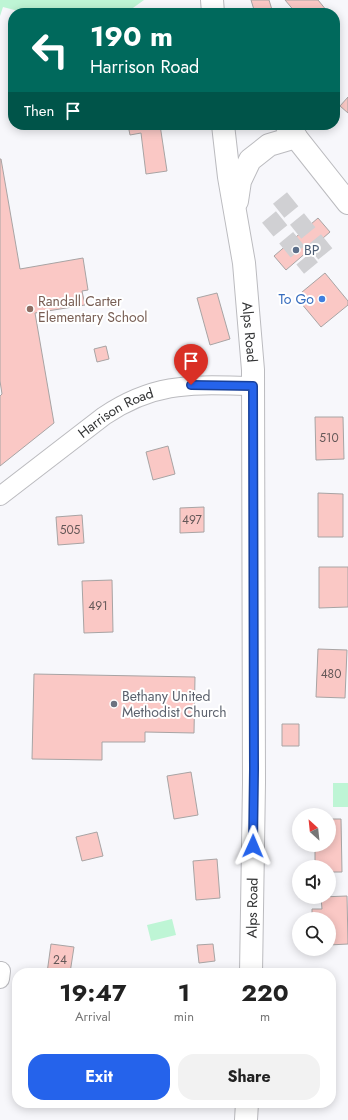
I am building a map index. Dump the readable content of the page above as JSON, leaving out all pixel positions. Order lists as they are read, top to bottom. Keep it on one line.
{"streets":{"main road":["Alps Road"],"street":["Harrison Road"]},"crossings":[["Alps Road","Harrison Road"]],"places":["BP","To Go","Randall Carter Elementary School","Bethany United Methodist Church"],"house_numbers":["510","497","505","491","480","24"],"north":"top left","page":{"turn":["190 m","Harrison Road"],"then":"Then","eta":["19:47","Arrival","1","min","220","m"],"buttons":["Exit","Share"]}}
